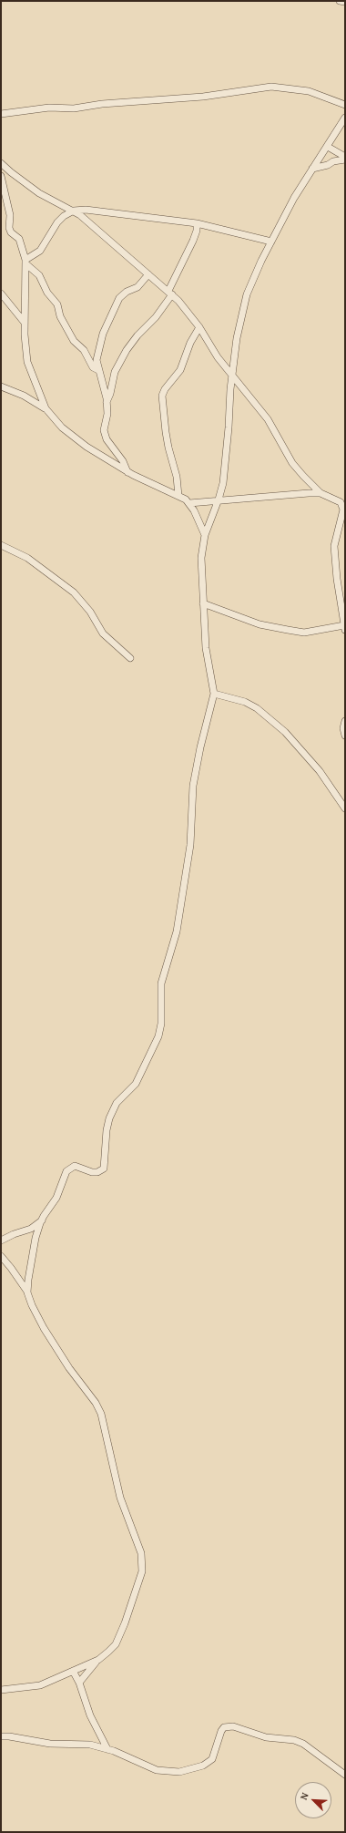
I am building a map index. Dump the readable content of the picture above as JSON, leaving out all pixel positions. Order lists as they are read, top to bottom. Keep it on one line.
{"north":"top left"}
